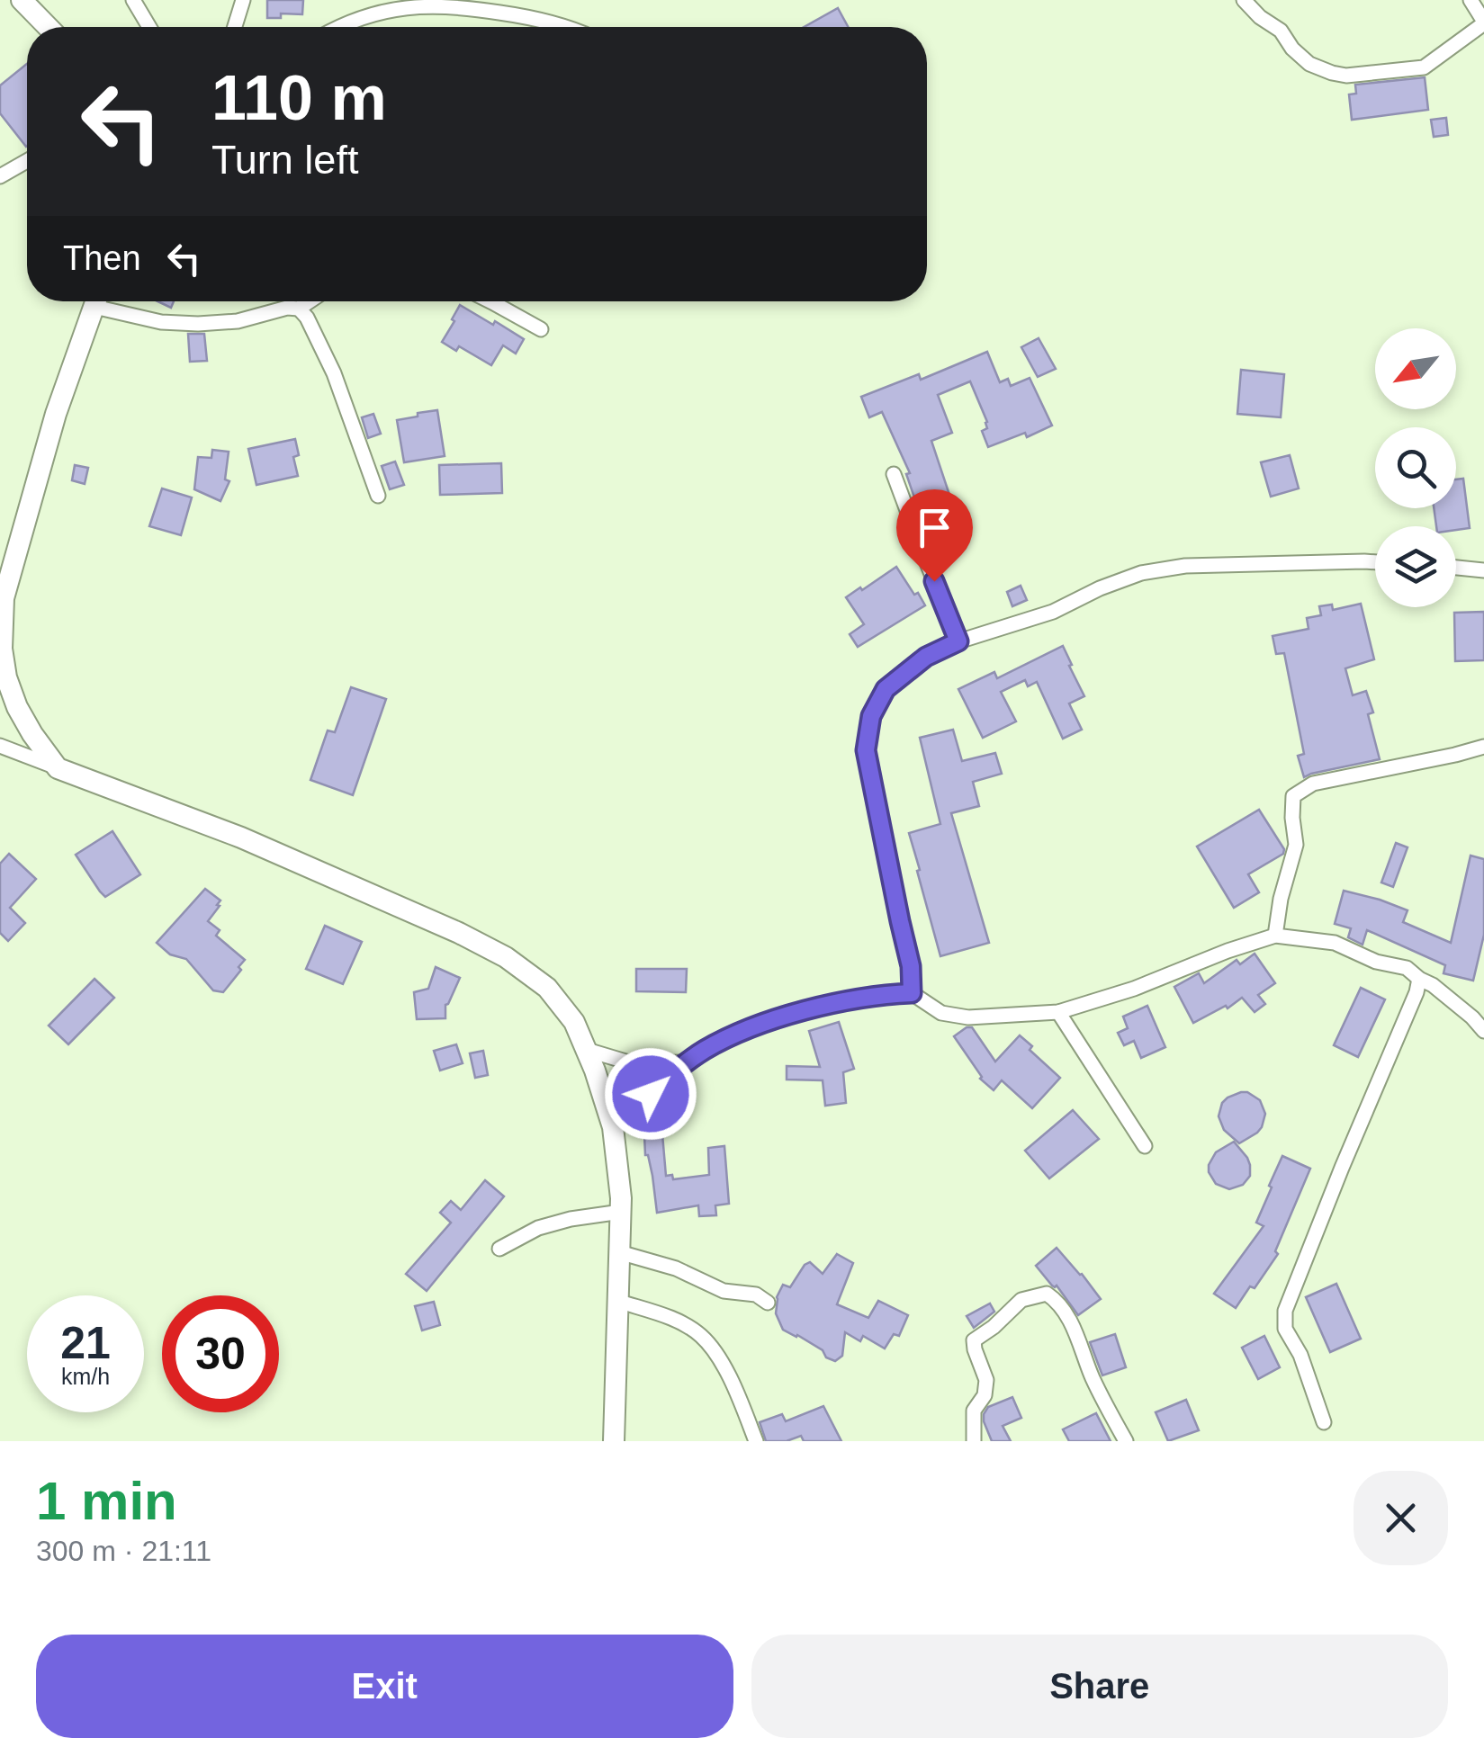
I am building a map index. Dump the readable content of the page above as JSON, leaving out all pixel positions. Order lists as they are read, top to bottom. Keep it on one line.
{"north":"bottom left","page":{"turn":["110 m","Turn left"],"then":"Then","speed":"21 km/h","limit":"30","heading":["1 min","300 m · 21:11"],"buttons":["Exit","Share"]}}
